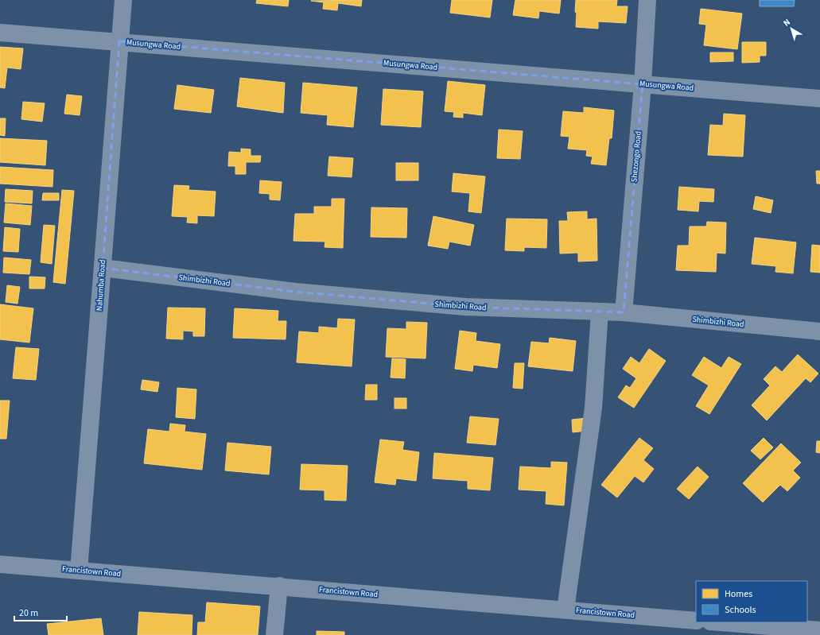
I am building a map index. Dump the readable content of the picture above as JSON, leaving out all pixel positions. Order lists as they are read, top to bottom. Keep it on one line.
{"streets":{"street":["Musungwa Road","Shezongo Road","Shimbizhi Road","Nahumba Road","Francistown Road"]},"crossings":[["Musungwa Road","Shezongo Road"],["Musungwa Road","Nahumba Road"],["Shezongo Road","Shimbizhi Road"],["Shimbizhi Road","Nahumba Road"],["Nahumba Road","Francistown Road"]],"legend":["Homes","Schools"],"scale_bar":"20 m","north":"top left"}
